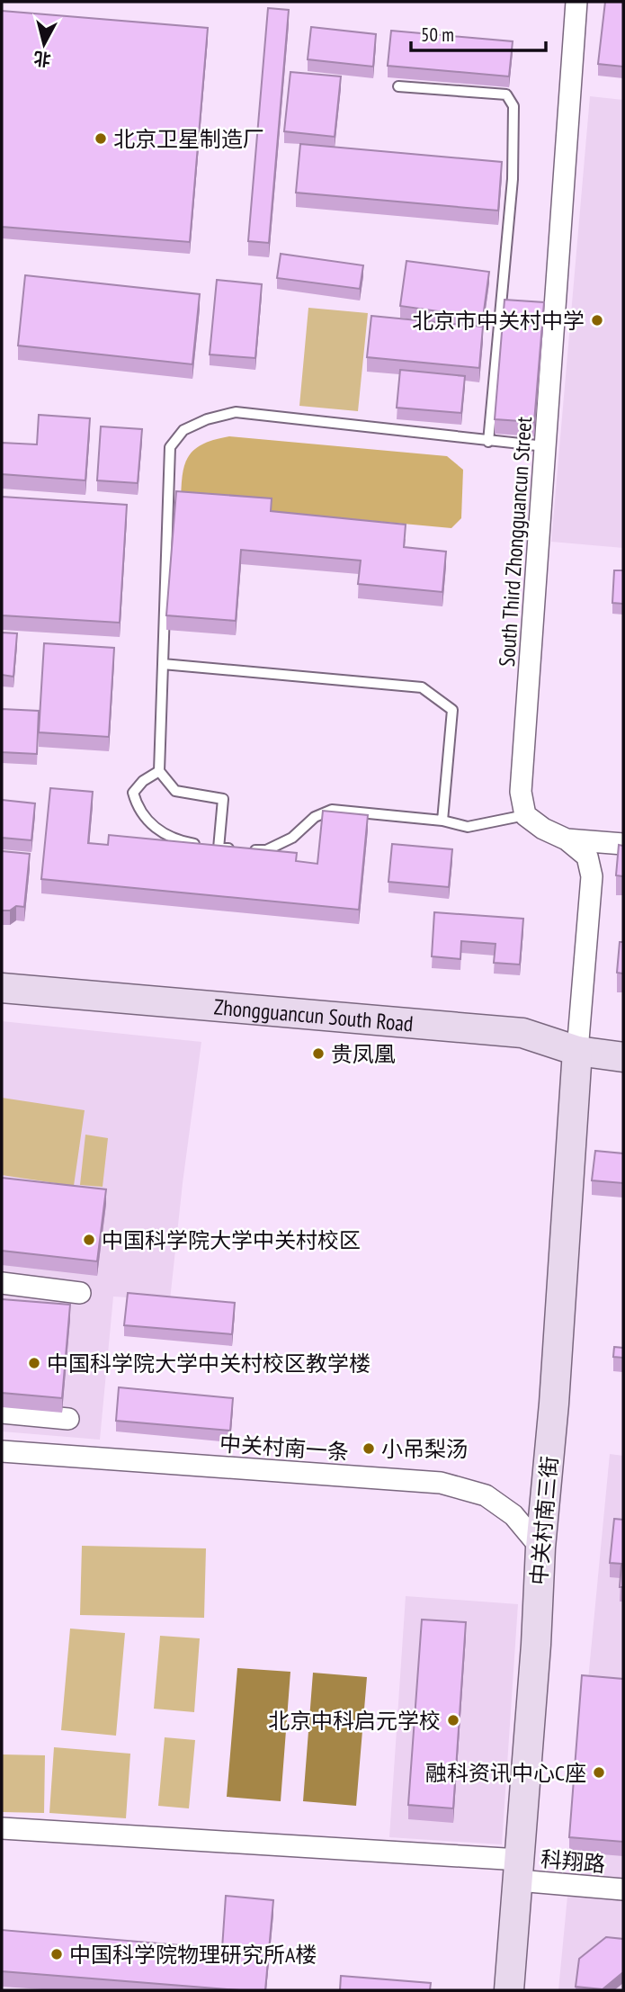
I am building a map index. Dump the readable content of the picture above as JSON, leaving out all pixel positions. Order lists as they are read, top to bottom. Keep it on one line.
{"streets":{"street":["South Third Zhongguancun Street","Zhongguancun South Road","中关村南一条","中关村南三街","科翔路"]},"crossings":[["Zhongguancun South Road","中关村南三街"],["中关村南一条","中关村南三街"],["中关村南三街","科翔路"]],"places":["北京卫星制造厂","北京市中关村中学","贵凤凰","中国科学院大学中关村校区","中国科学院大学中关村校区教学楼","小吊梨汤","北京中科启元学校","融科资讯中心C座","中国科学院物理研究所A楼"],"scale_bar":"50 m","north":"bottom"}
